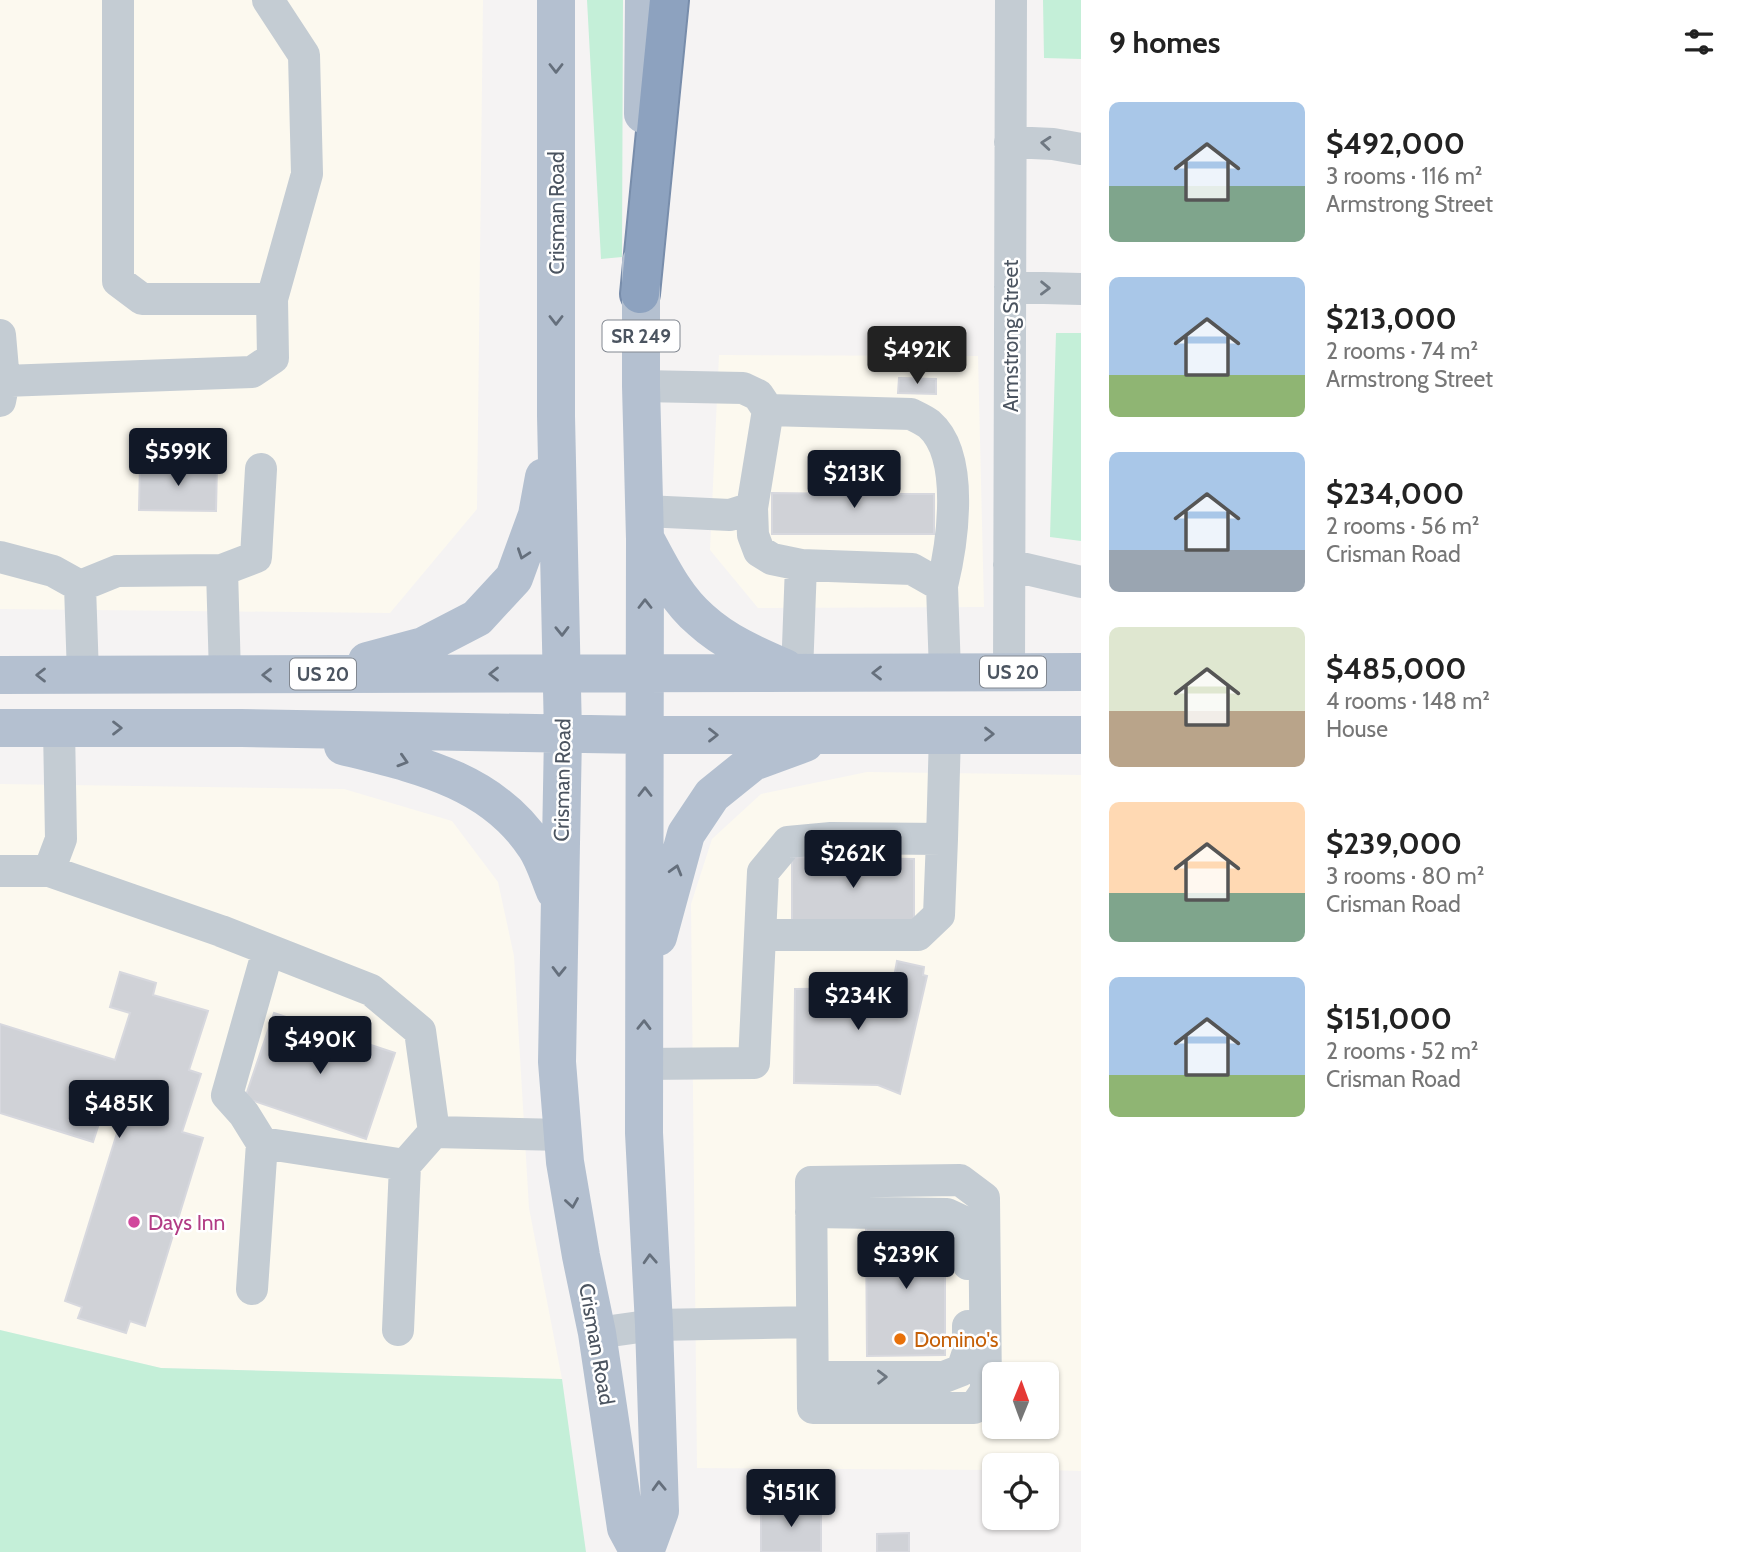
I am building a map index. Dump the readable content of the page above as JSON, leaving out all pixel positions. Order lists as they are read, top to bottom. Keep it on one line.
{"streets":{"main road":["Crisman Road","SR 249","US 20"],"street":["Armstrong Street"]},"crossings":[["Crisman Road","US 20"],["SR 249","US 20"],["Armstrong Street","US 20"]],"places":["Days Inn","Domino's"],"north":"top","page":{"heading":"9 homes","list":[{"name":"$492,000","note":"3 rooms · 116 m² · Armstrong Street"},{"name":"$213,000","note":"2 rooms · 74 m² · Armstrong Street"},{"name":"$234,000","note":"2 rooms · 56 m² · Crisman Road"},{"name":"$485,000","note":"4 rooms · 148 m² · House"},{"name":"$239,000","note":"3 rooms · 80 m² · Crisman Road"},{"name":"$151,000","note":"2 rooms · 52 m² · Crisman Road"}],"price":["$492K","$599K","$213K","$262K","$234K","$490K","$485K","$239K","$151K"]}}
